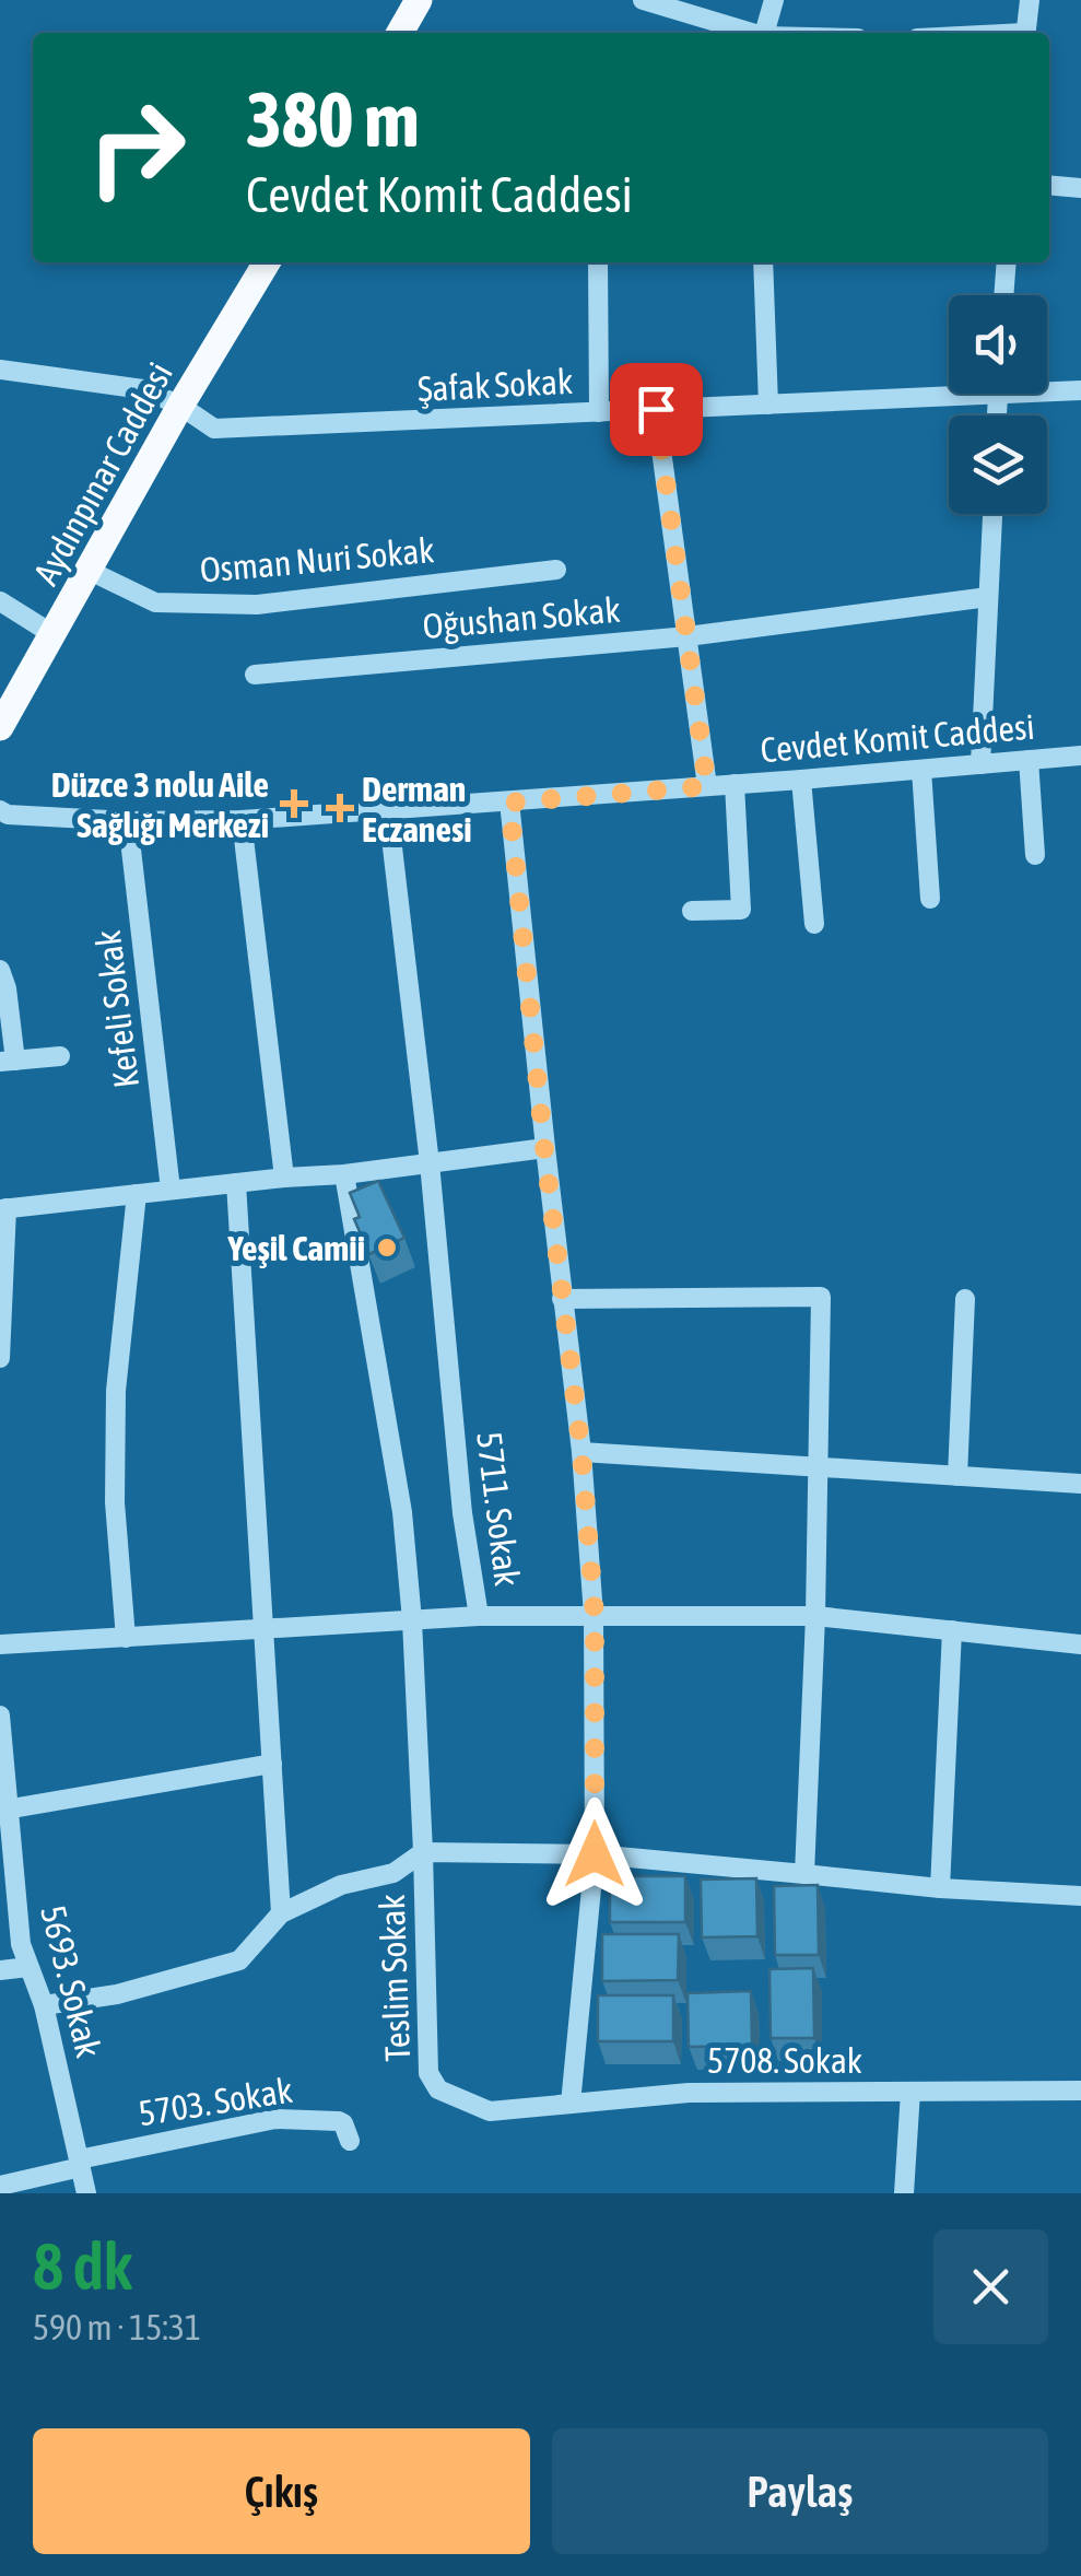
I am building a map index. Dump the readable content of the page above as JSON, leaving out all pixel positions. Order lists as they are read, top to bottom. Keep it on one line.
{"streets":{"main road":["Aydınpınar Caddesi"],"street":["Şafak Sokak","Osman Nuri Sokak","Oğushan Sokak","Cevdet Komit Caddesi","Kefeli Sokak","5711. Sokak","Teslim Sokak","5693. Sokak","5708. Sokak","5703. Sokak"]},"crossings":[["Şafak Sokak","Aydınpınar Caddesi"],["Aydınpınar Caddesi","Osman Nuri Sokak"],["Cevdet Komit Caddesi","Kefeli Sokak"],["Cevdet Komit Caddesi","5711. Sokak"],["Teslim Sokak","5708. Sokak"],["5693. Sokak","5703. Sokak"]],"places":{"health":["Düzce 3 nolu Aile Sağlığı Merkezi","Derman Eczanesi"],"other":["Yeşil Camii"]},"page":{"turn":["380 m","Cevdet Komit Caddesi"],"heading":["8 dk","590 m · 15:31"],"buttons":["Çıkış","Paylaş"]}}
